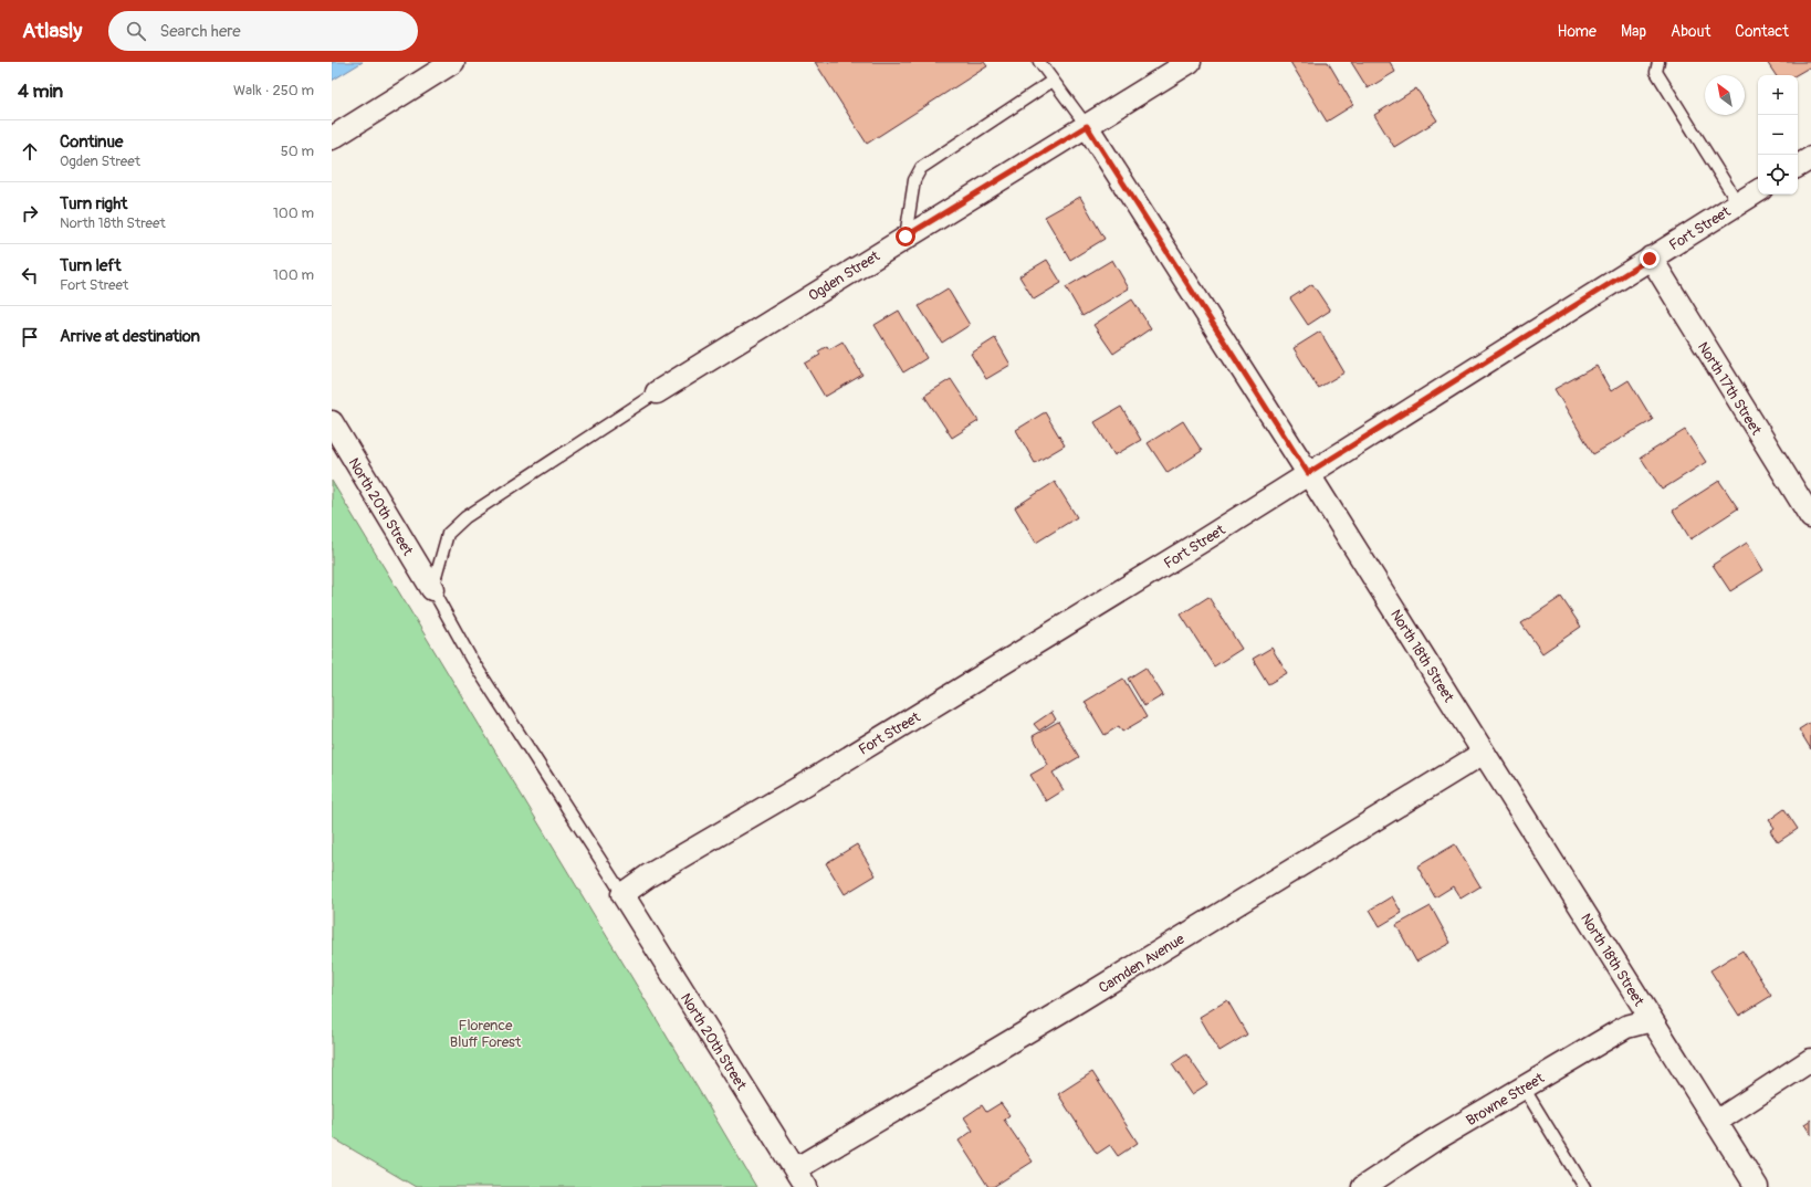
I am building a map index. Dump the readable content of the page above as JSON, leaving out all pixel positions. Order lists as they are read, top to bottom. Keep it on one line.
{"streets":{"street":["Fort Street","Ogden Street","North 17th Street","North 20th Street","North 18th Street","Camden Avenue","Browne Street"]},"crossings":[["Fort Street","North 17th Street"],["Fort Street","North 20th Street"],["Fort Street","North 18th Street"],["Ogden Street","North 18th Street"],["North 20th Street","Camden Avenue"],["North 18th Street","Camden Avenue"],["North 18th Street","Browne Street"]],"parks":["Florence Bluff Forest"],"north":"top left","page":{"header":"Atlasly","search":"Search here","nav":["Home","Map","About","Contact"],"heading":["4 min","Walk · 250 m"],"map_buttons":["+","−"],"list":[["Continue","Ogden Street","50 m"],["Turn right","North 18th Street","100 m"],["Turn left","Fort Street","100 m"],"Arrive at destination"]}}
